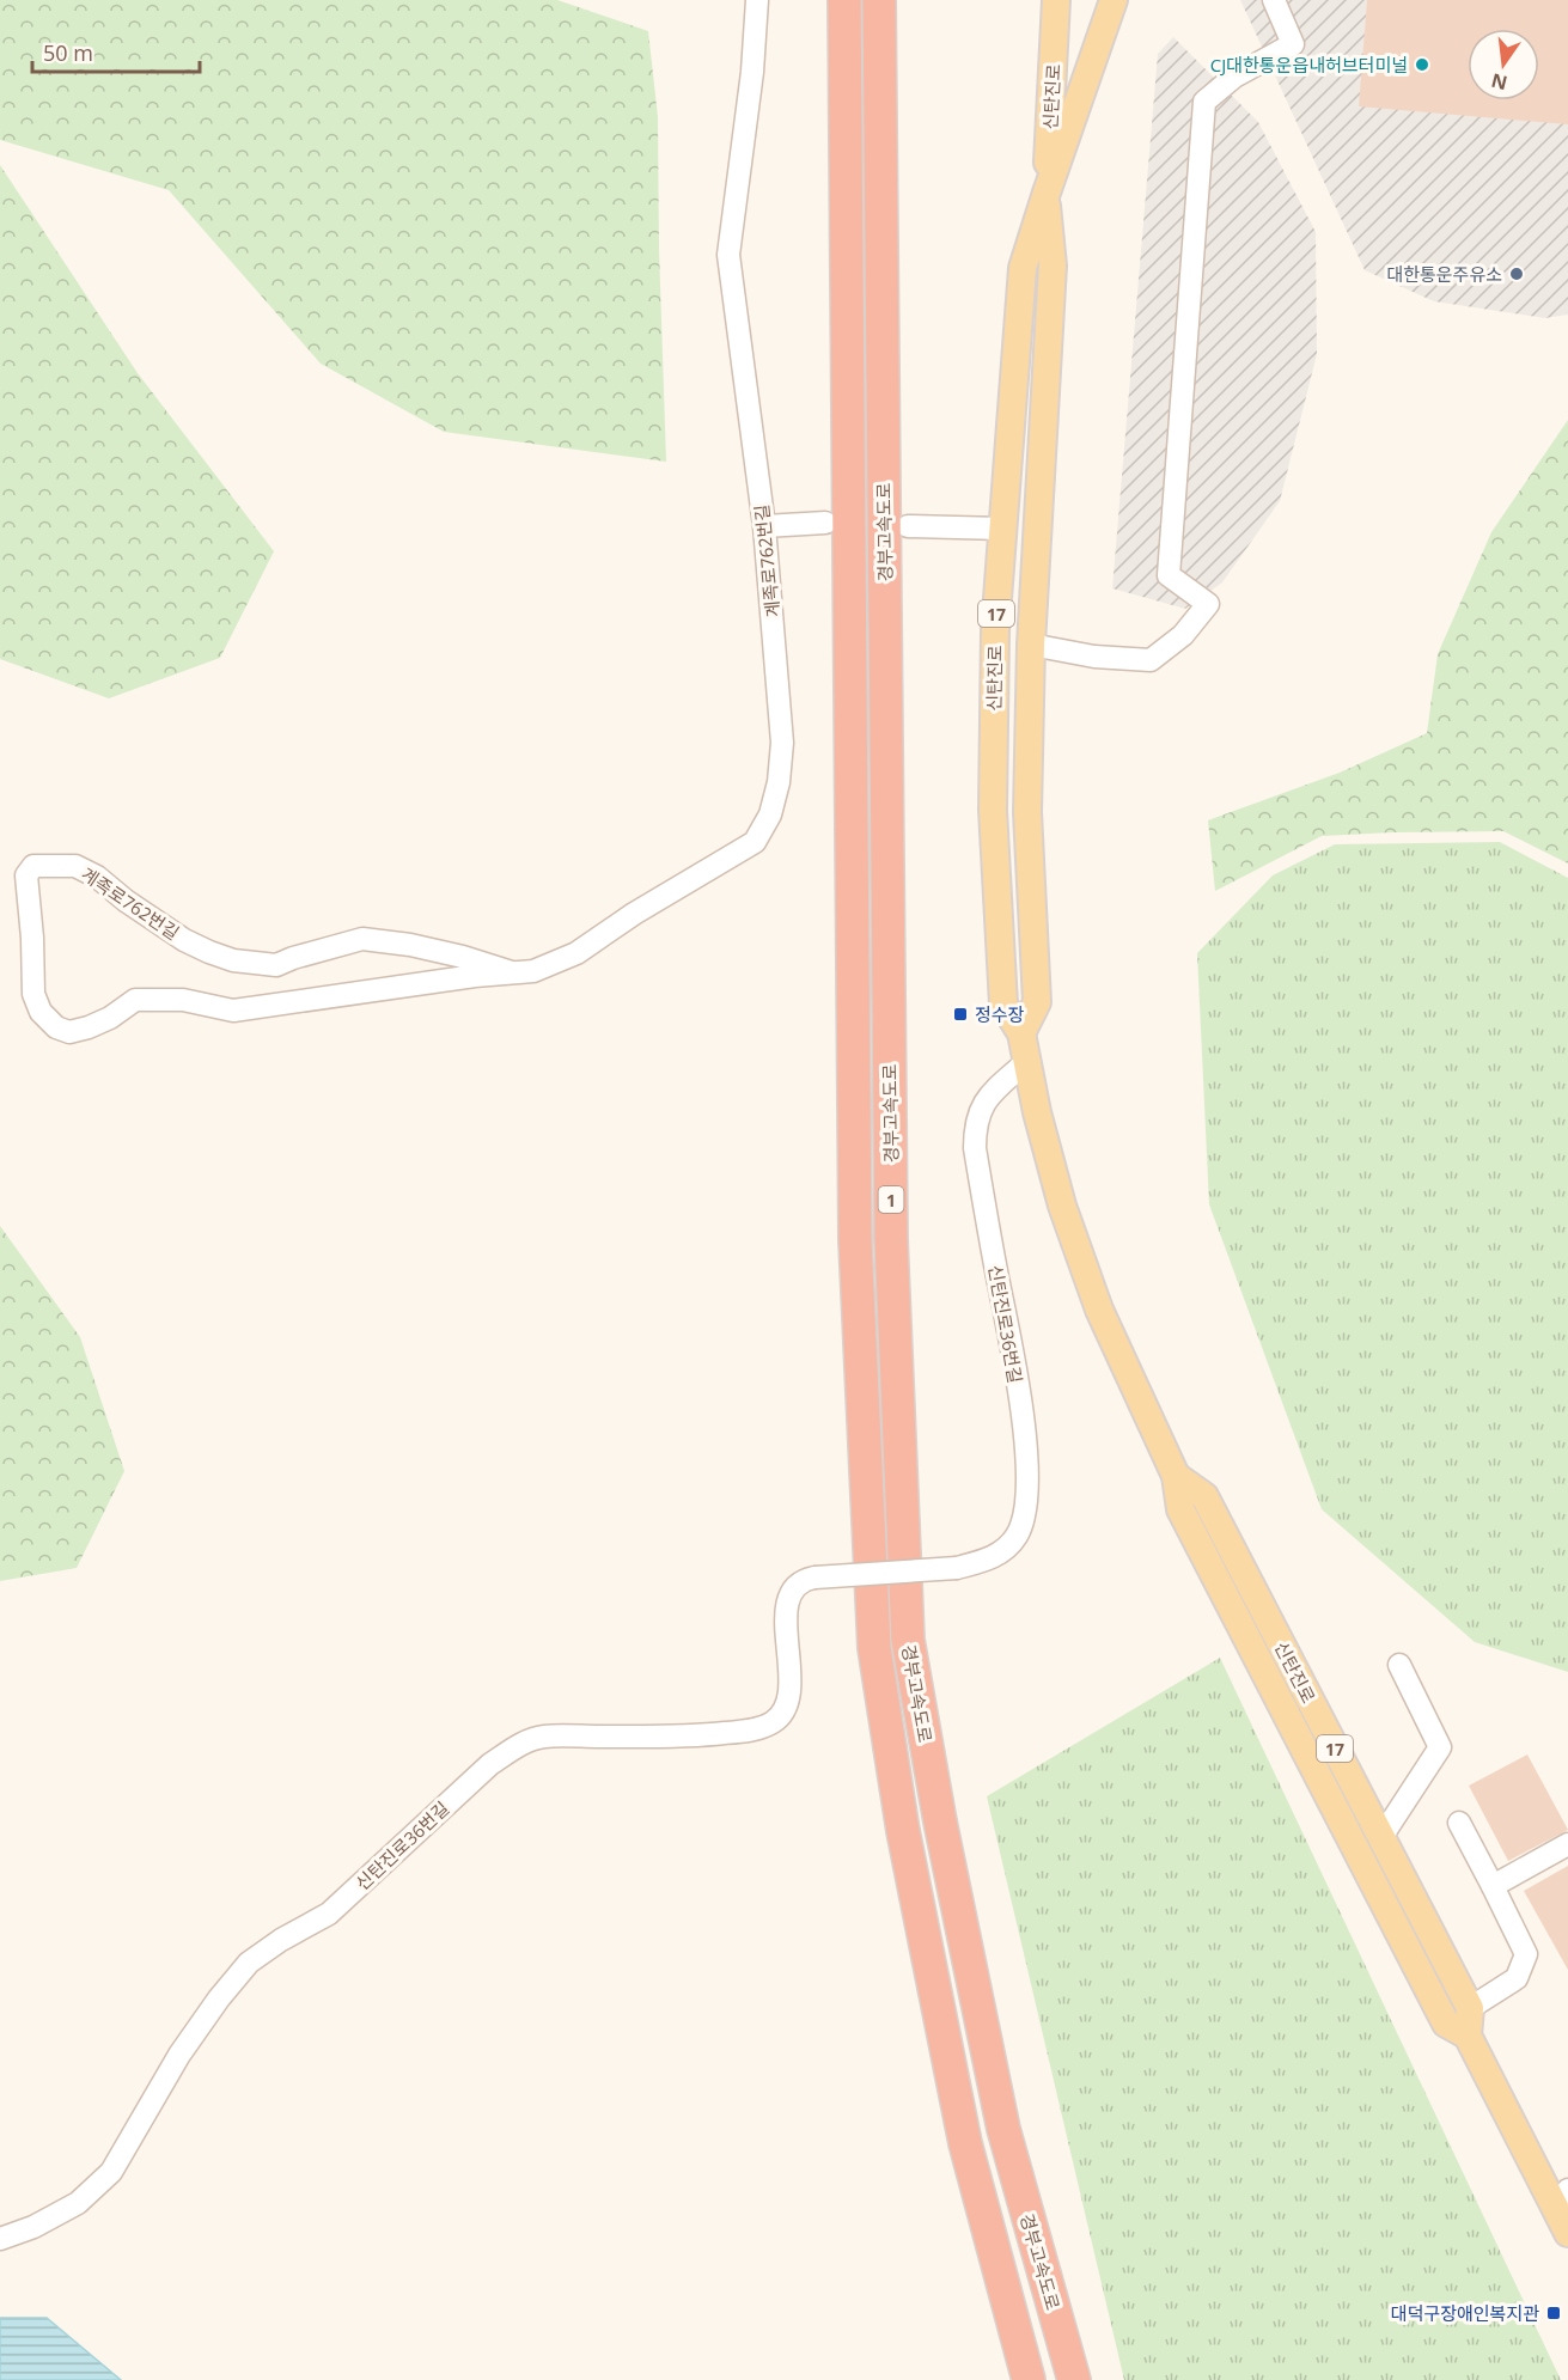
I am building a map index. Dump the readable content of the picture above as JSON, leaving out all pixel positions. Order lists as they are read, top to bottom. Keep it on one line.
{"streets":{"highway":["경부고속도로","1"],"main road":["신탄진로","17"],"street":["계족로762번길","신탄진로36번길"]},"crossings":[["신탄진로","신탄진로36번길"]],"places":{"other":["CJ대한통운읍내허브터미널","대한통운주유소"],"transit":["정수장","대덕구장애인복지관"]},"scale_bar":"50 m","north":"bottom"}
